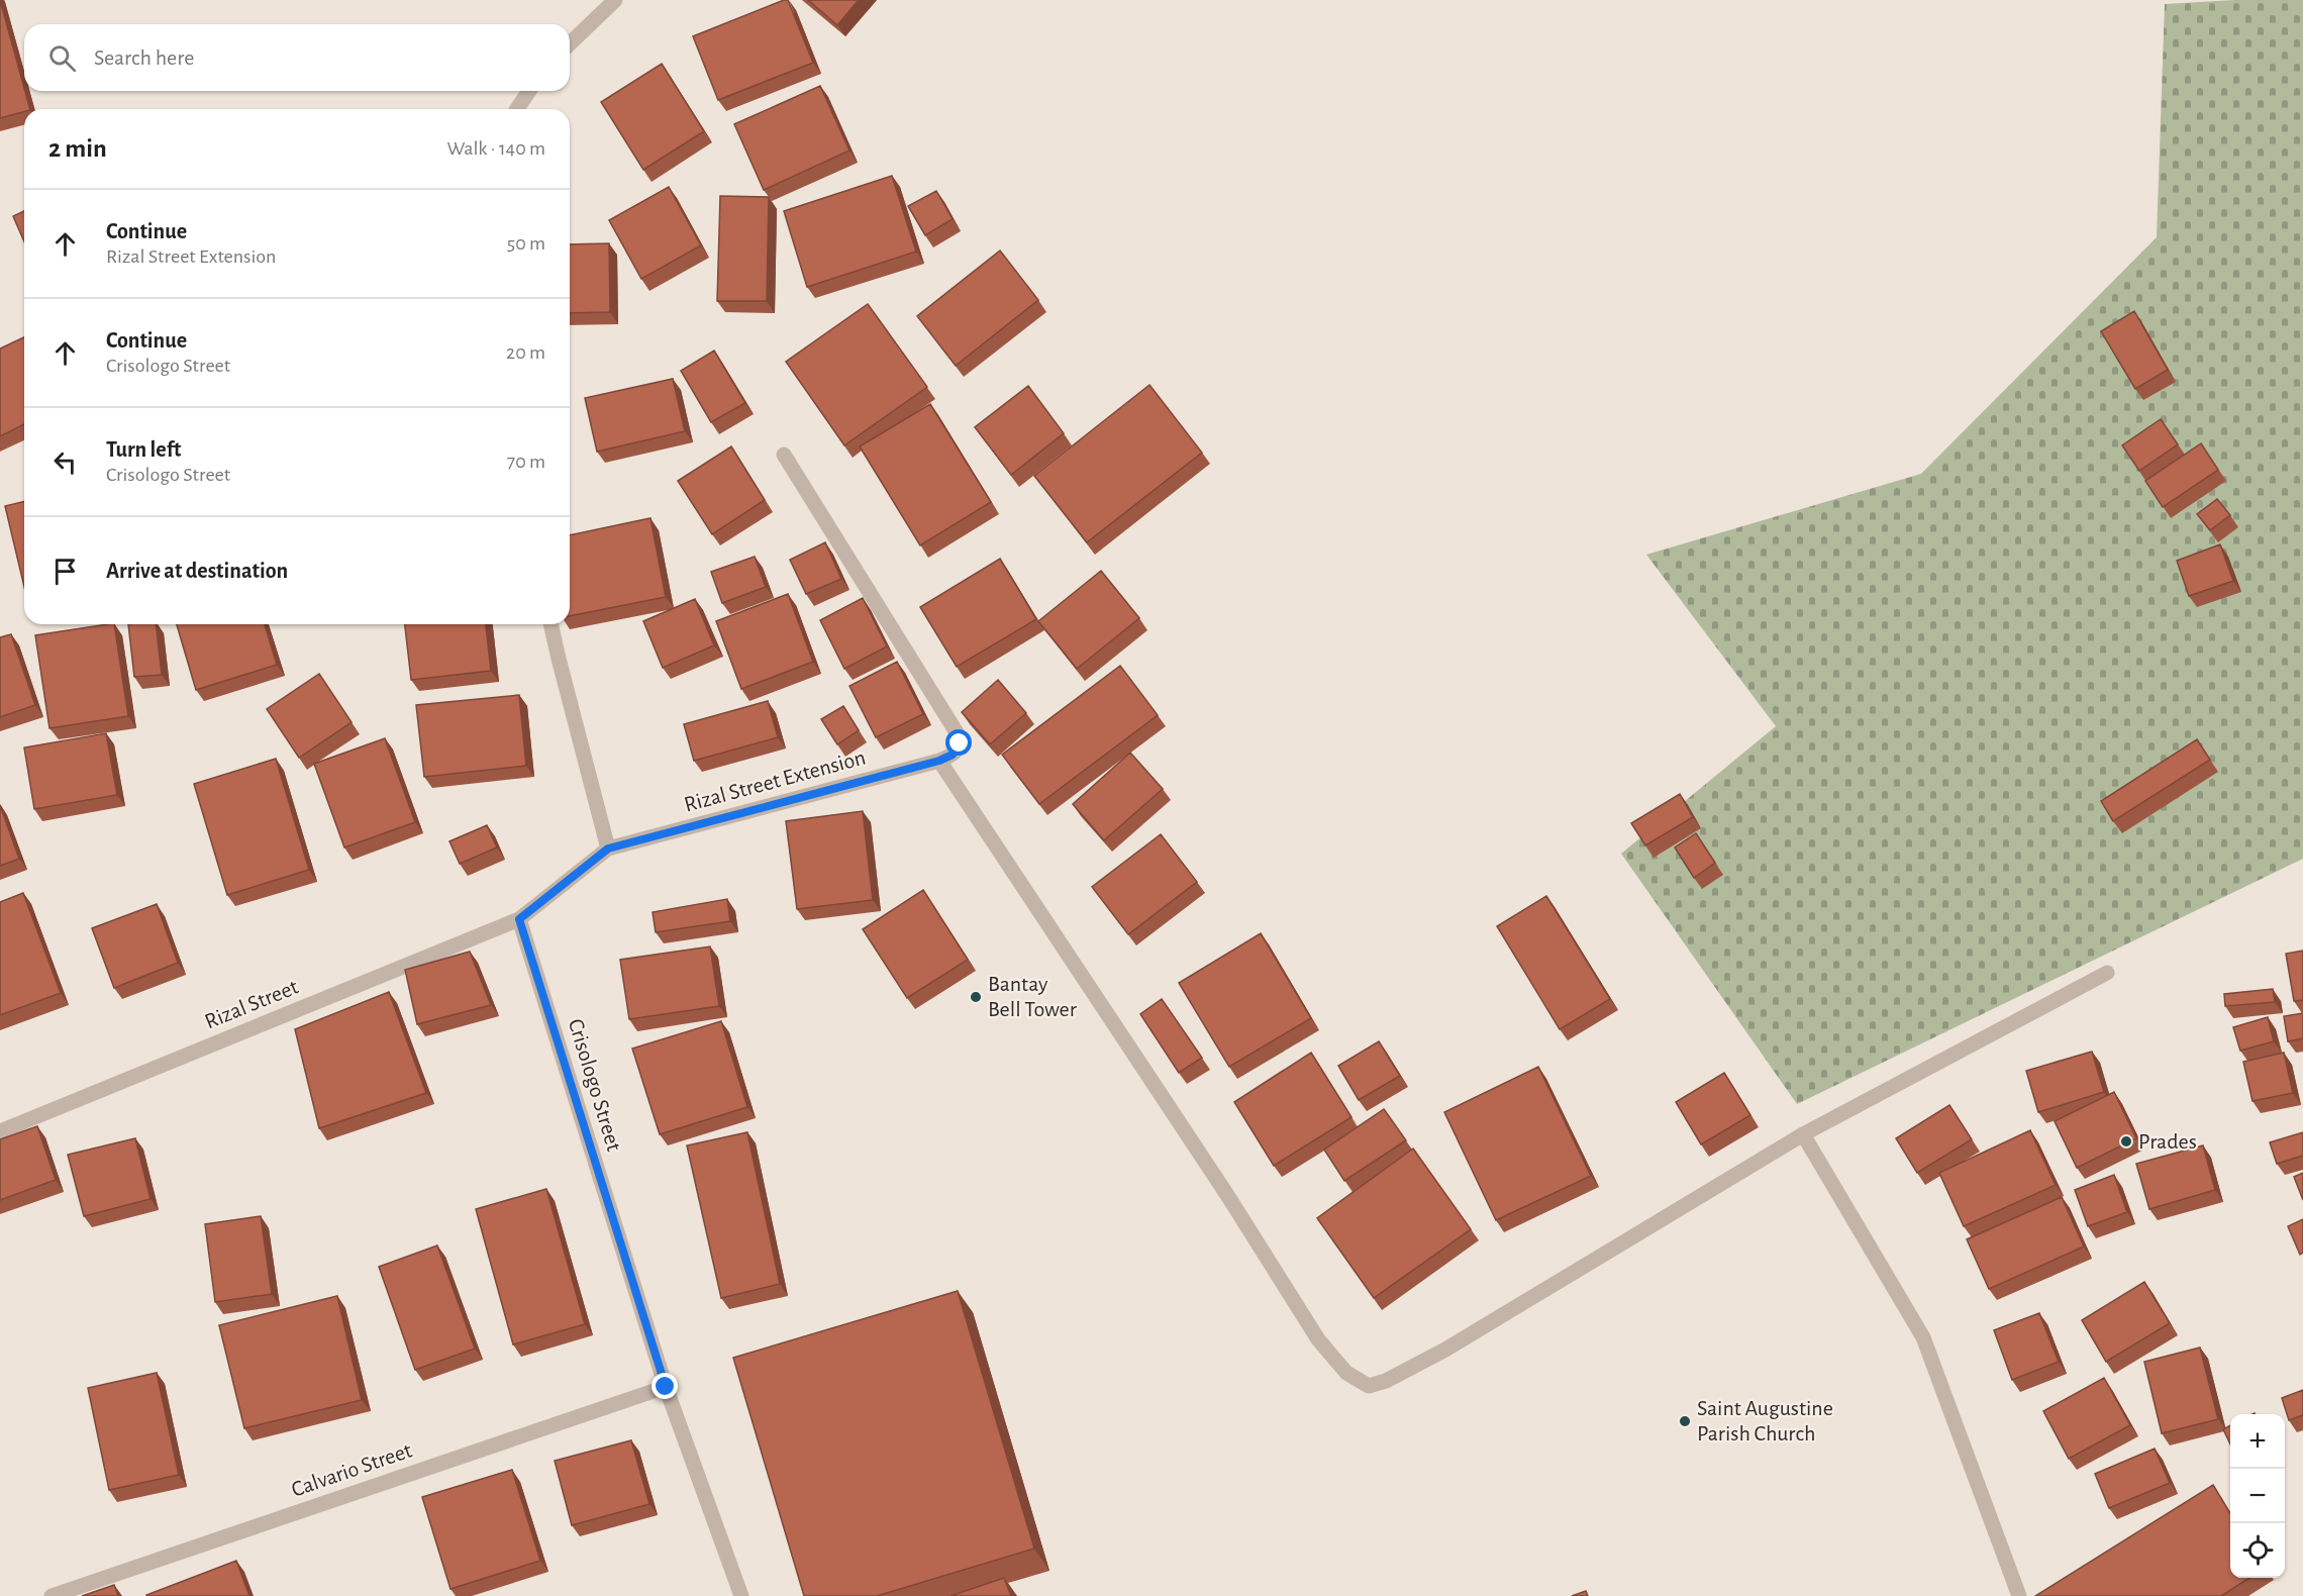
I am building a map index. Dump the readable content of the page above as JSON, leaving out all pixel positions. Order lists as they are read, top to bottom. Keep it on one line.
{"streets":{"street":["Rizal Street Extension","Rizal Street","Crisologo Street","Calvario Street"]},"crossings":[["Rizal Street","Crisologo Street"],["Crisologo Street","Calvario Street"]],"places":["Bantay Bell Tower","Prades","Saint Augustine Parish Church"],"page":{"search":"Search here","heading":["2 min","Walk · 140 m"],"list":[["Continue","Rizal Street Extension","50 m"],["Continue","Crisologo Street","20 m"],["Turn left","Crisologo Street","70 m"],"Arrive at destination"],"map_buttons":["+","−"]}}
